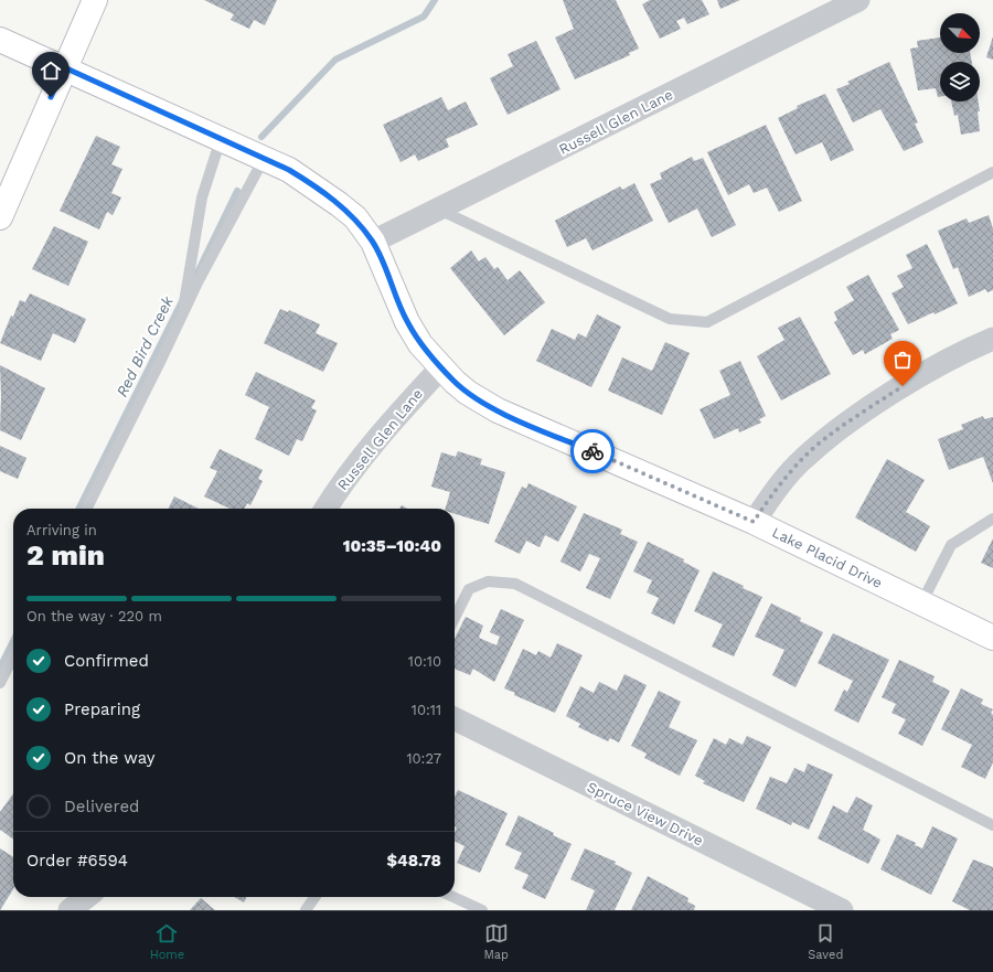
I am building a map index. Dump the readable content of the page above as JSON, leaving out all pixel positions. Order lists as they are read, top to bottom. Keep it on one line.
{"streets":{"street":["Russell Glen Lane","Lake Placid Drive","Spruce View Drive"]},"crossings":[["Russell Glen Lane","Lake Placid Drive"]],"water":["Red Bird Creek"],"north":"bottom right","page":{"heading":["2 min","Arriving in","10:35–10:40"],"panel":["Order #6594","$48.78"],"bar":"On the way · 220 m","list":[["Confirmed","10:10"],["Preparing","10:11"],["On the way","10:27"],"Delivered"],"tabs":["Home","Map","Saved"]}}
